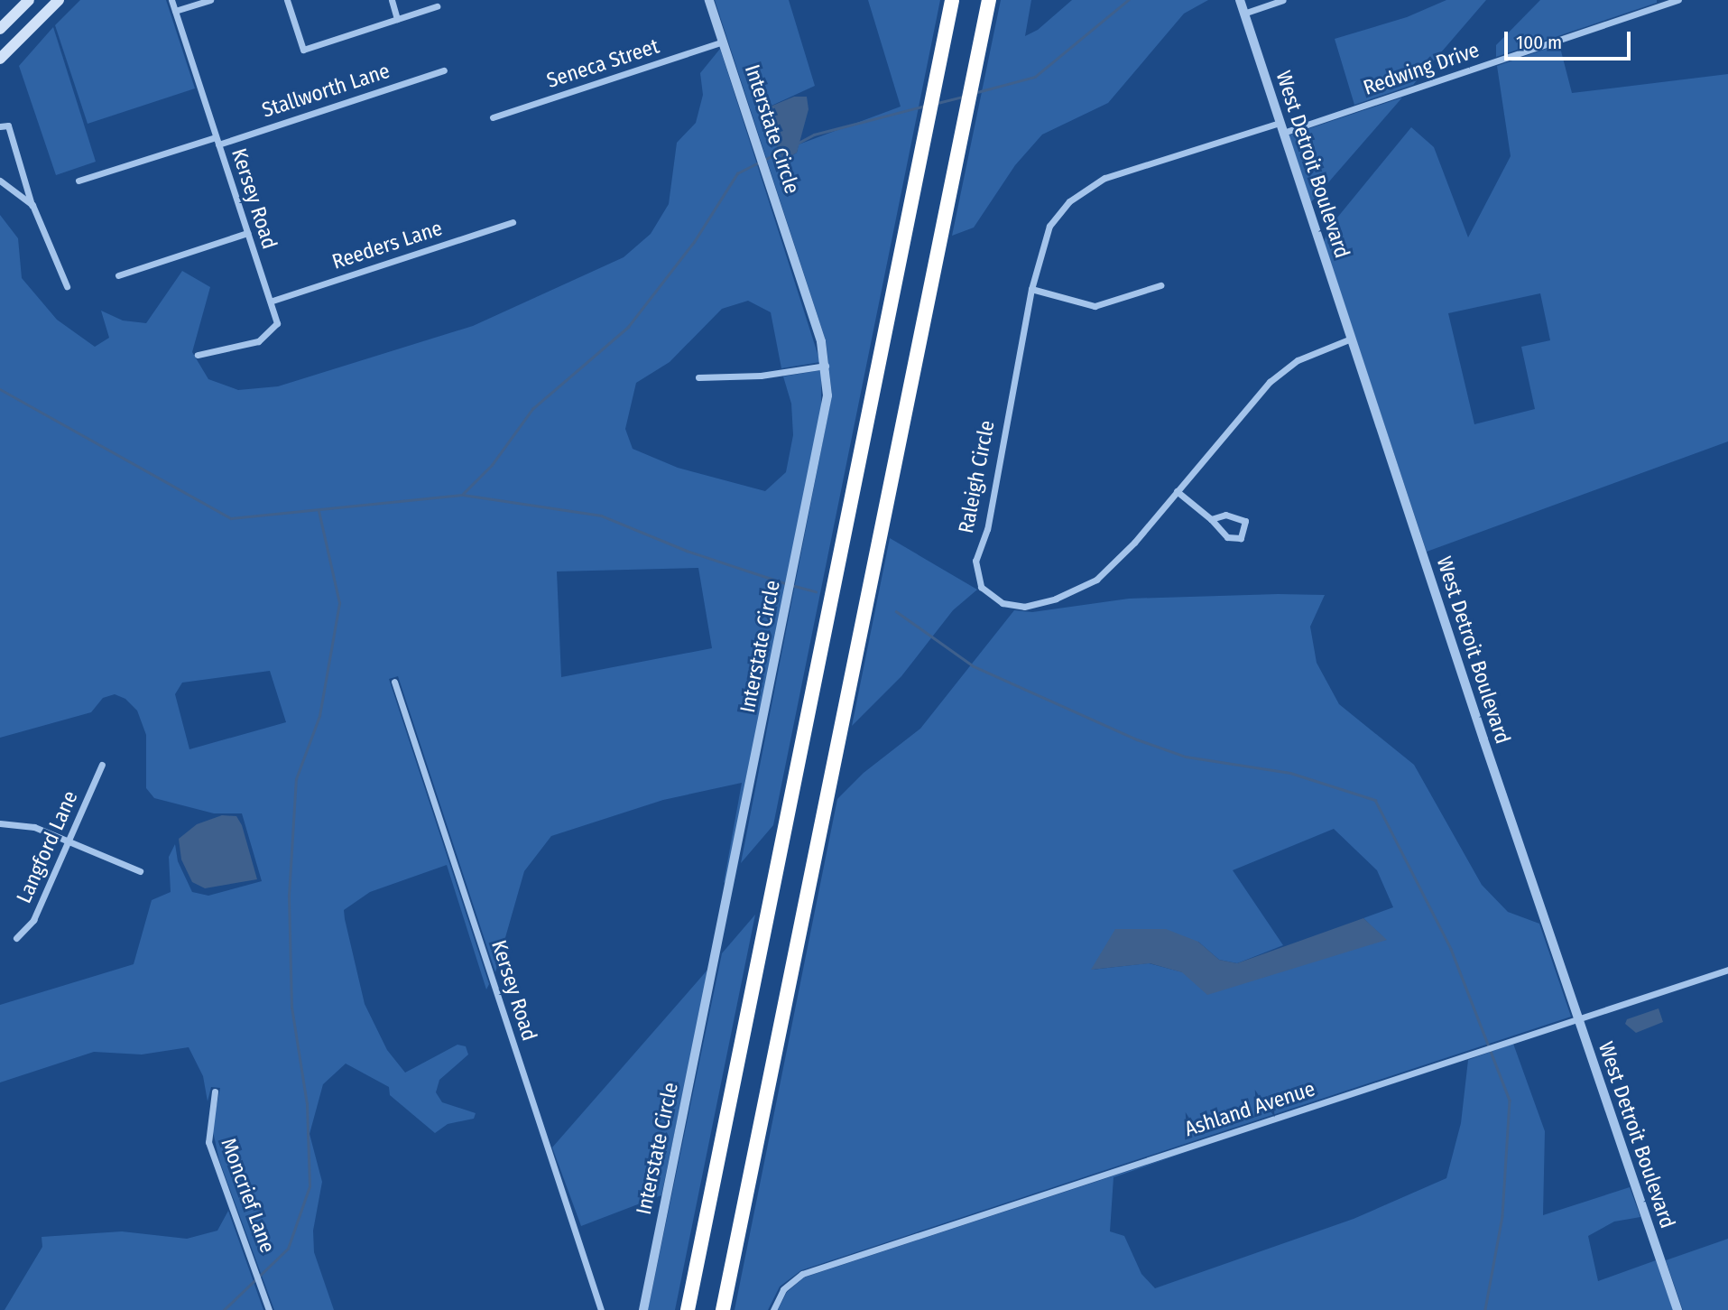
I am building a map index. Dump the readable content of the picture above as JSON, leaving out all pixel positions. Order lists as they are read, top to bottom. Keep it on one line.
{"streets":{"street":["Seneca Street","Redwing Drive","Stallworth Lane","Interstate Circle","West Detroit Boulevard","Kersey Road","Reeders Lane","Raleigh Circle","Langford Lane","Ashland Avenue","Moncrief Lane"]},"crossings":[["Seneca Street","Interstate Circle"],["Redwing Drive","West Detroit Boulevard"],["Stallworth Lane","Kersey Road"],["West Detroit Boulevard","Raleigh Circle"],["West Detroit Boulevard","Ashland Avenue"],["Kersey Road","Reeders Lane"]],"scale_bar":"100 m"}
